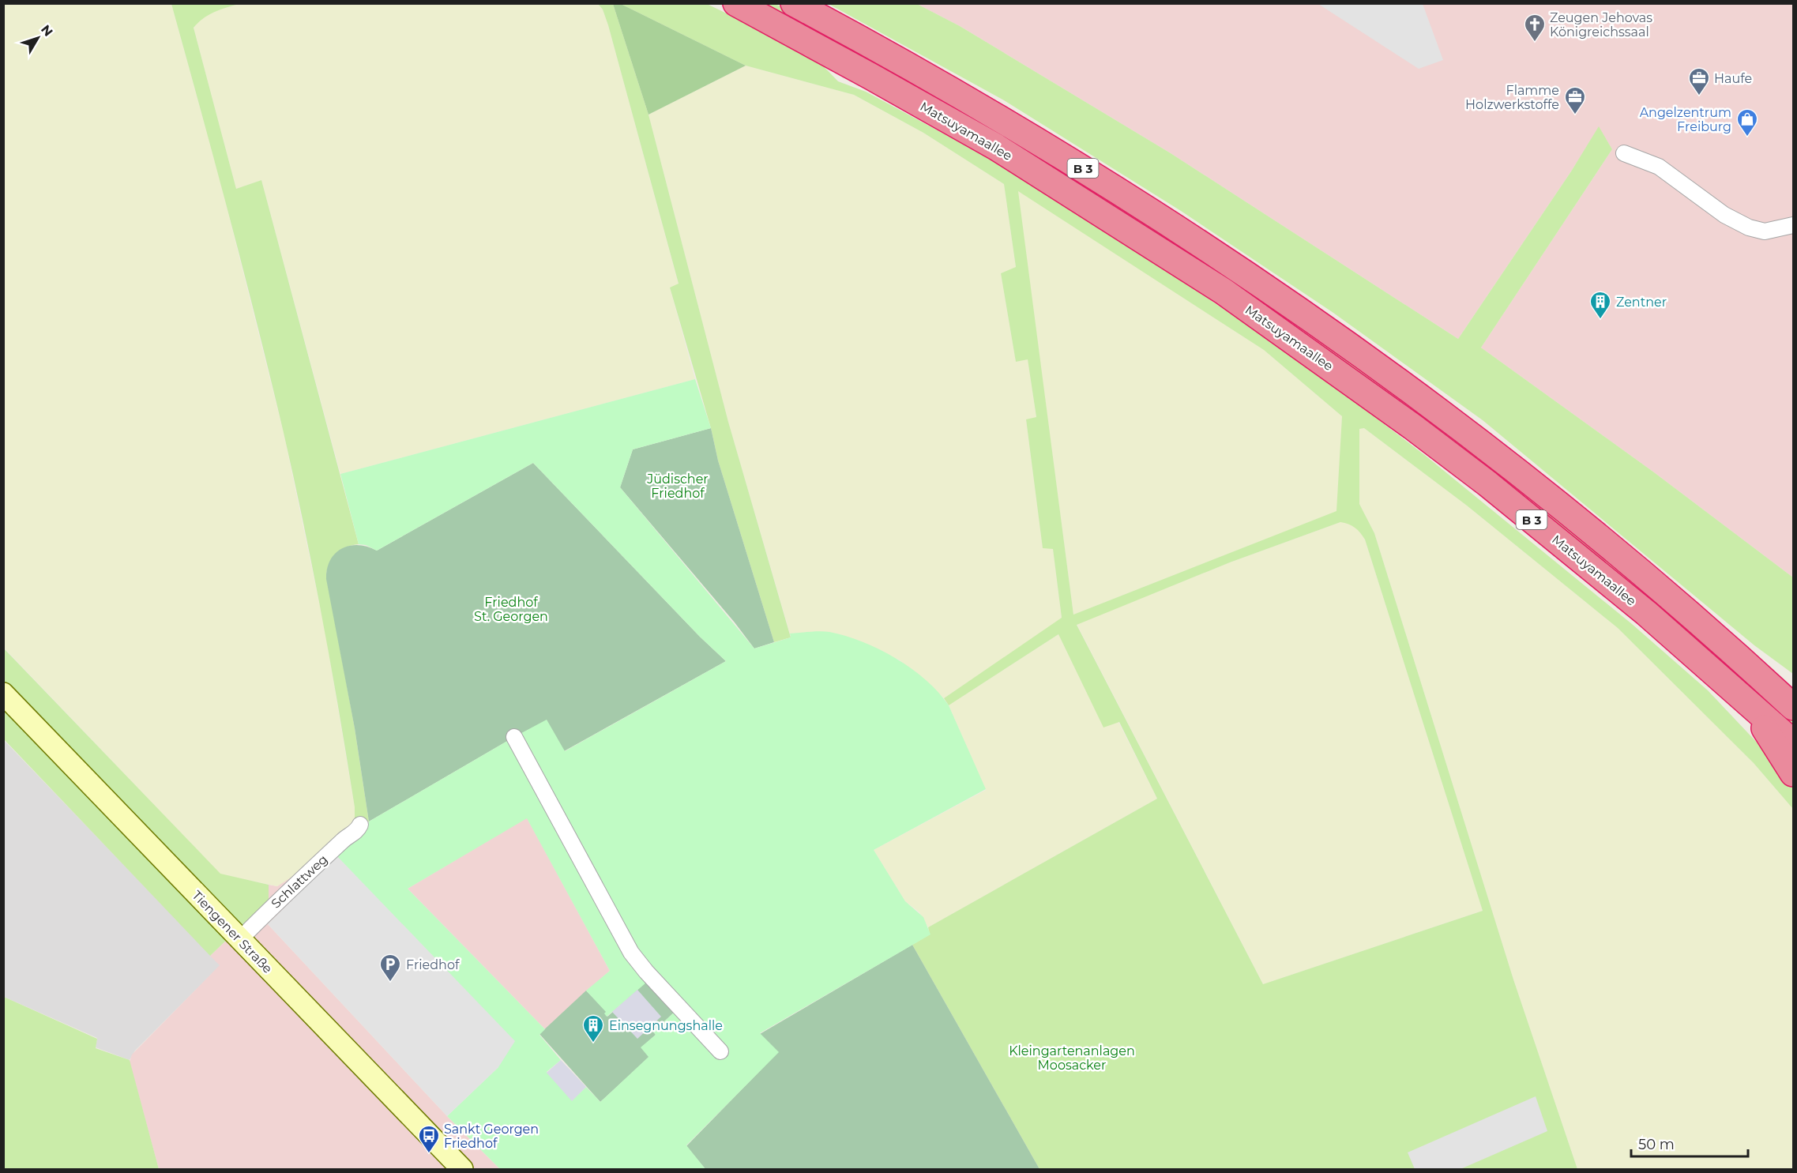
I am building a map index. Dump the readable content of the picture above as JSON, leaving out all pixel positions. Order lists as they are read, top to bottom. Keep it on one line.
{"streets":{"highway":["Matsuyamaallee","B 3"],"street":["Schlattweg","Tiengener Straße"]},"crossings":[["Schlattweg","Tiengener Straße"]],"parks":["Jüdischer Friedhof","Friedhof St. Georgen","Kleingartenanlagen Moosacker"],"places":{"church":["Zeugen Jehovas Königreichssaal"],"office":["Haufe","Flamme Holzwerkstoffe"],"shop":["Angelzentrum Freiburg"],"building":["Zentner","Einsegnungshalle"],"parking":["Friedhof"],"bus stop":["Sankt Georgen Friedhof"]},"scale_bar":"50 m","north":"top right"}
